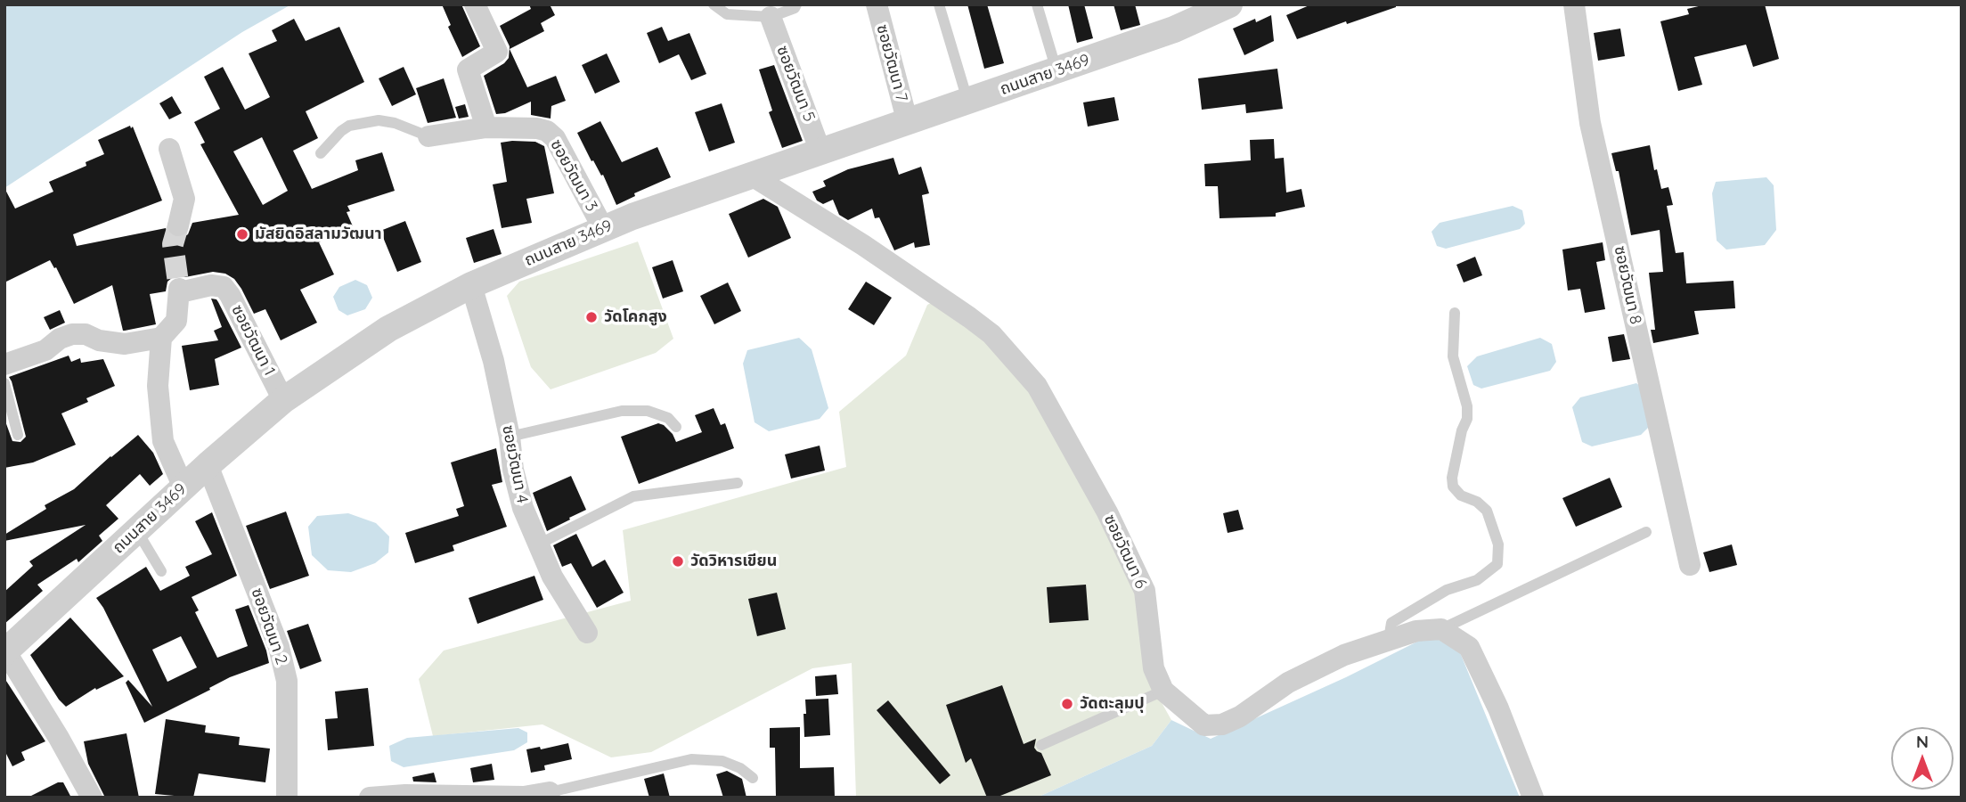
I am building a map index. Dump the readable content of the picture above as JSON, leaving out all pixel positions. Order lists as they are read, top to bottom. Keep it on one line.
{"streets":{"street":["ซอยวัฒนา 7","ถนนสาย 3469","ซอยวัฒนา 5","ซอยวัฒนา 3","ซอยวัฒนา 8","ซอยวัฒนา 1","ซอยวัฒนา 4","ซอยวัฒนา 6","ซอยวัฒนา 2"]},"crossings":[["ซอยวัฒนา 7","ถนนสาย 3469"],["ถนนสาย 3469","ซอยวัฒนา 5"],["ถนนสาย 3469","ซอยวัฒนา 3"],["ถนนสาย 3469","ซอยวัฒนา 1"],["ถนนสาย 3469","ซอยวัฒนา 4"],["ถนนสาย 3469","ซอยวัฒนา 6"],["ถนนสาย 3469","ซอยวัฒนา 2"]],"places":["มัสยิดอิสลามวัฒนา","วัดโคกสูง","วัดวิหารเขียน","วัดตะลุมปุ"],"north":"top"}
